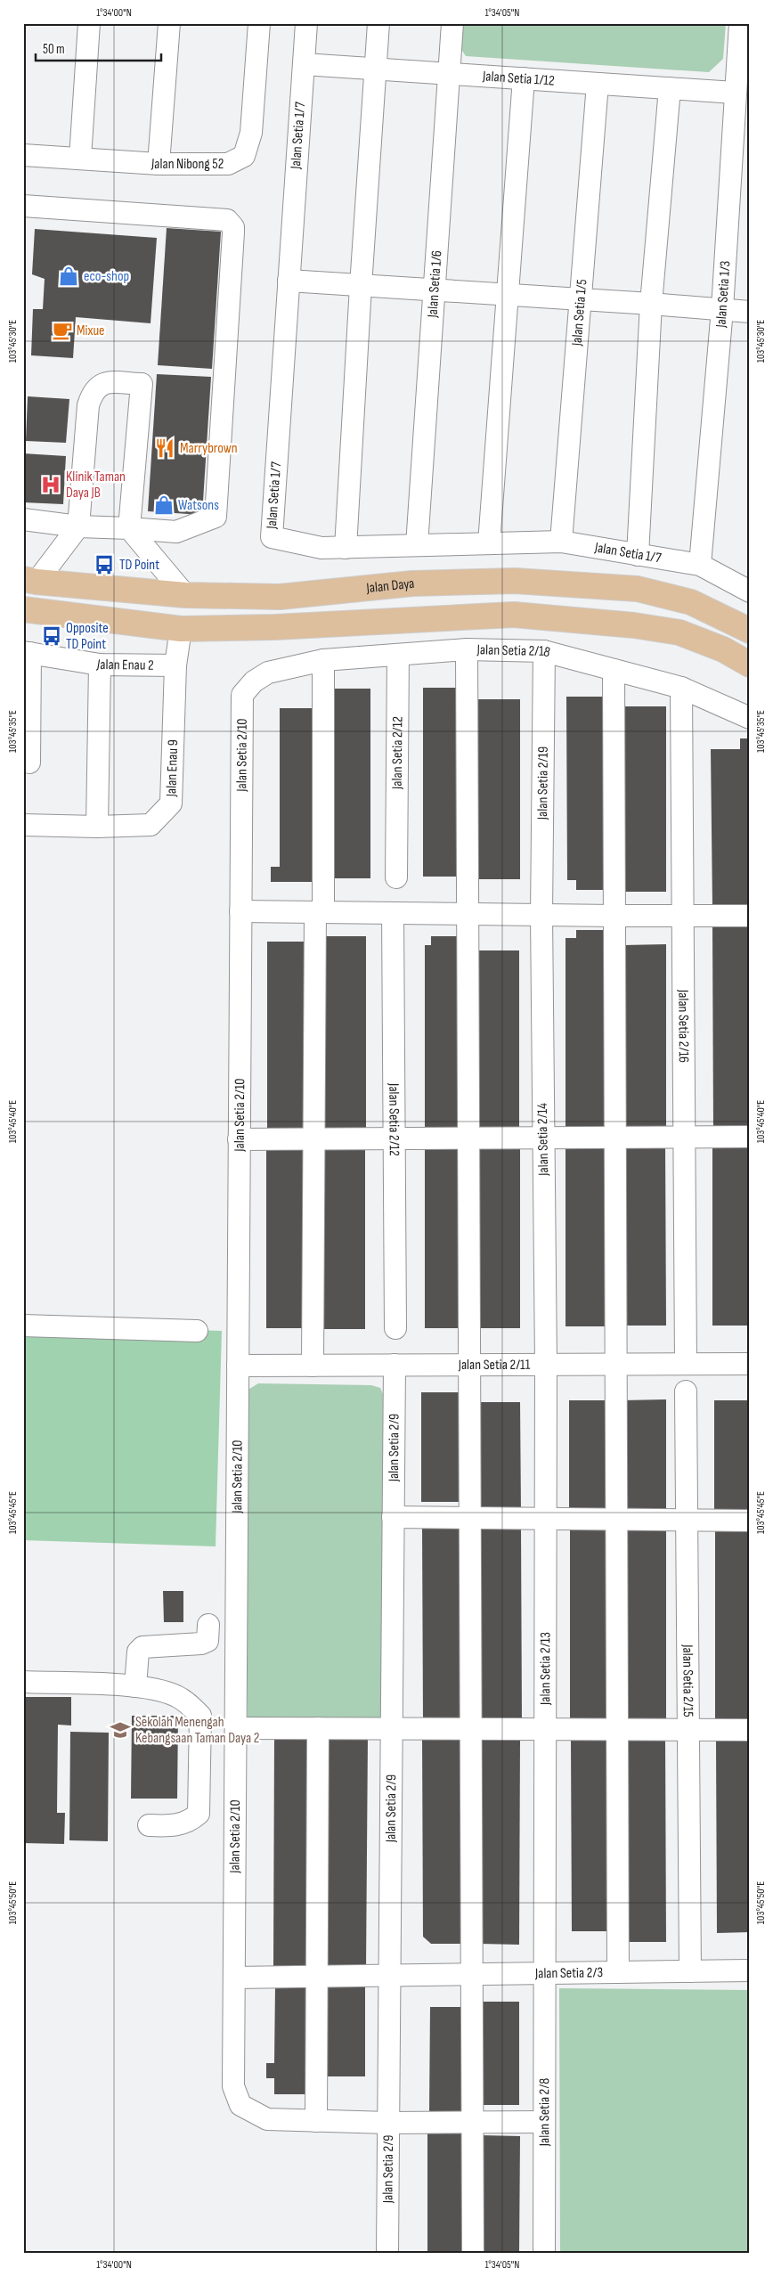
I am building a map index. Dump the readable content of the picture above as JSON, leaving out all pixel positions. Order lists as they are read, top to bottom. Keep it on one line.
{"streets":{"main road":["Jalan Daya"],"street":["Jalan Setia 1/12","Jalan Setia 1/7","Jalan Nibong 52","Jalan Setia 1/6","Jalan Setia 1/3","Jalan Setia 1/5","Jalan Setia 2/18","Jalan Enau 2","Jalan Setia 2/12","Jalan Setia 2/10","Jalan Enau 9","Jalan Setia 2/19","Jalan Setia 2/16","Jalan Setia 2/14","Jalan Setia 2/11","Jalan Setia 2/9","Jalan Setia 2/13","Jalan Setia 2/15","Jalan Setia 2/3","Jalan Setia 2/8"]},"crossings":[["Jalan Setia 1/12","Jalan Setia 1/7"],["Jalan Setia 1/12","Jalan Setia 1/6"],["Jalan Setia 1/12","Jalan Setia 1/3"],["Jalan Setia 1/12","Jalan Setia 1/5"],["Jalan Setia 1/7","Jalan Setia 1/6"],["Jalan Setia 1/7","Jalan Setia 1/3"],["Jalan Setia 1/7","Jalan Setia 1/5"],["Jalan Setia 2/18","Jalan Setia 2/12"],["Jalan Setia 2/18","Jalan Setia 2/10"],["Jalan Setia 2/18","Jalan Setia 2/19"],["Jalan Setia 2/18","Jalan Setia 2/16"],["Jalan Enau 2","Jalan Enau 9"],["Jalan Setia 2/10","Jalan Setia 2/11"],["Jalan Setia 2/10","Jalan Setia 2/9"],["Jalan Setia 2/10","Jalan Setia 2/3"],["Jalan Setia 2/10","Jalan Setia 2/8"],["Jalan Setia 2/19","Jalan Setia 2/14"],["Jalan Setia 2/16","Jalan Setia 2/11"],["Jalan Setia 2/14","Jalan Setia 2/11"],["Jalan Setia 2/14","Jalan Setia 2/13"],["Jalan Setia 2/11","Jalan Setia 2/9"],["Jalan Setia 2/11","Jalan Setia 2/13"],["Jalan Setia 2/9","Jalan Setia 2/3"],["Jalan Setia 2/13","Jalan Setia 2/3"],["Jalan Setia 2/13","Jalan Setia 2/8"],["Jalan Setia 2/15","Jalan Setia 2/3"],["Jalan Setia 2/3","Jalan Setia 2/8"]],"places":{"shop":["eco-shop","Watsons"],"cafe":["Mixue"],"restaurant":["Marrybrown"],"hospital":["Klinik Taman Daya JB"],"bus stop":["TD Point","Opposite TD Point"],"school or university":["Sekolah Menengah Kebangsaan Taman Daya 2"]},"scale_bar":"50 m","coordinates":["1°34'00\"N","1°34'05\"N","103°45'30\"E","103°45'35\"E","103°45'40\"E","103°45'45\"E","103°45'50\"E"]}
